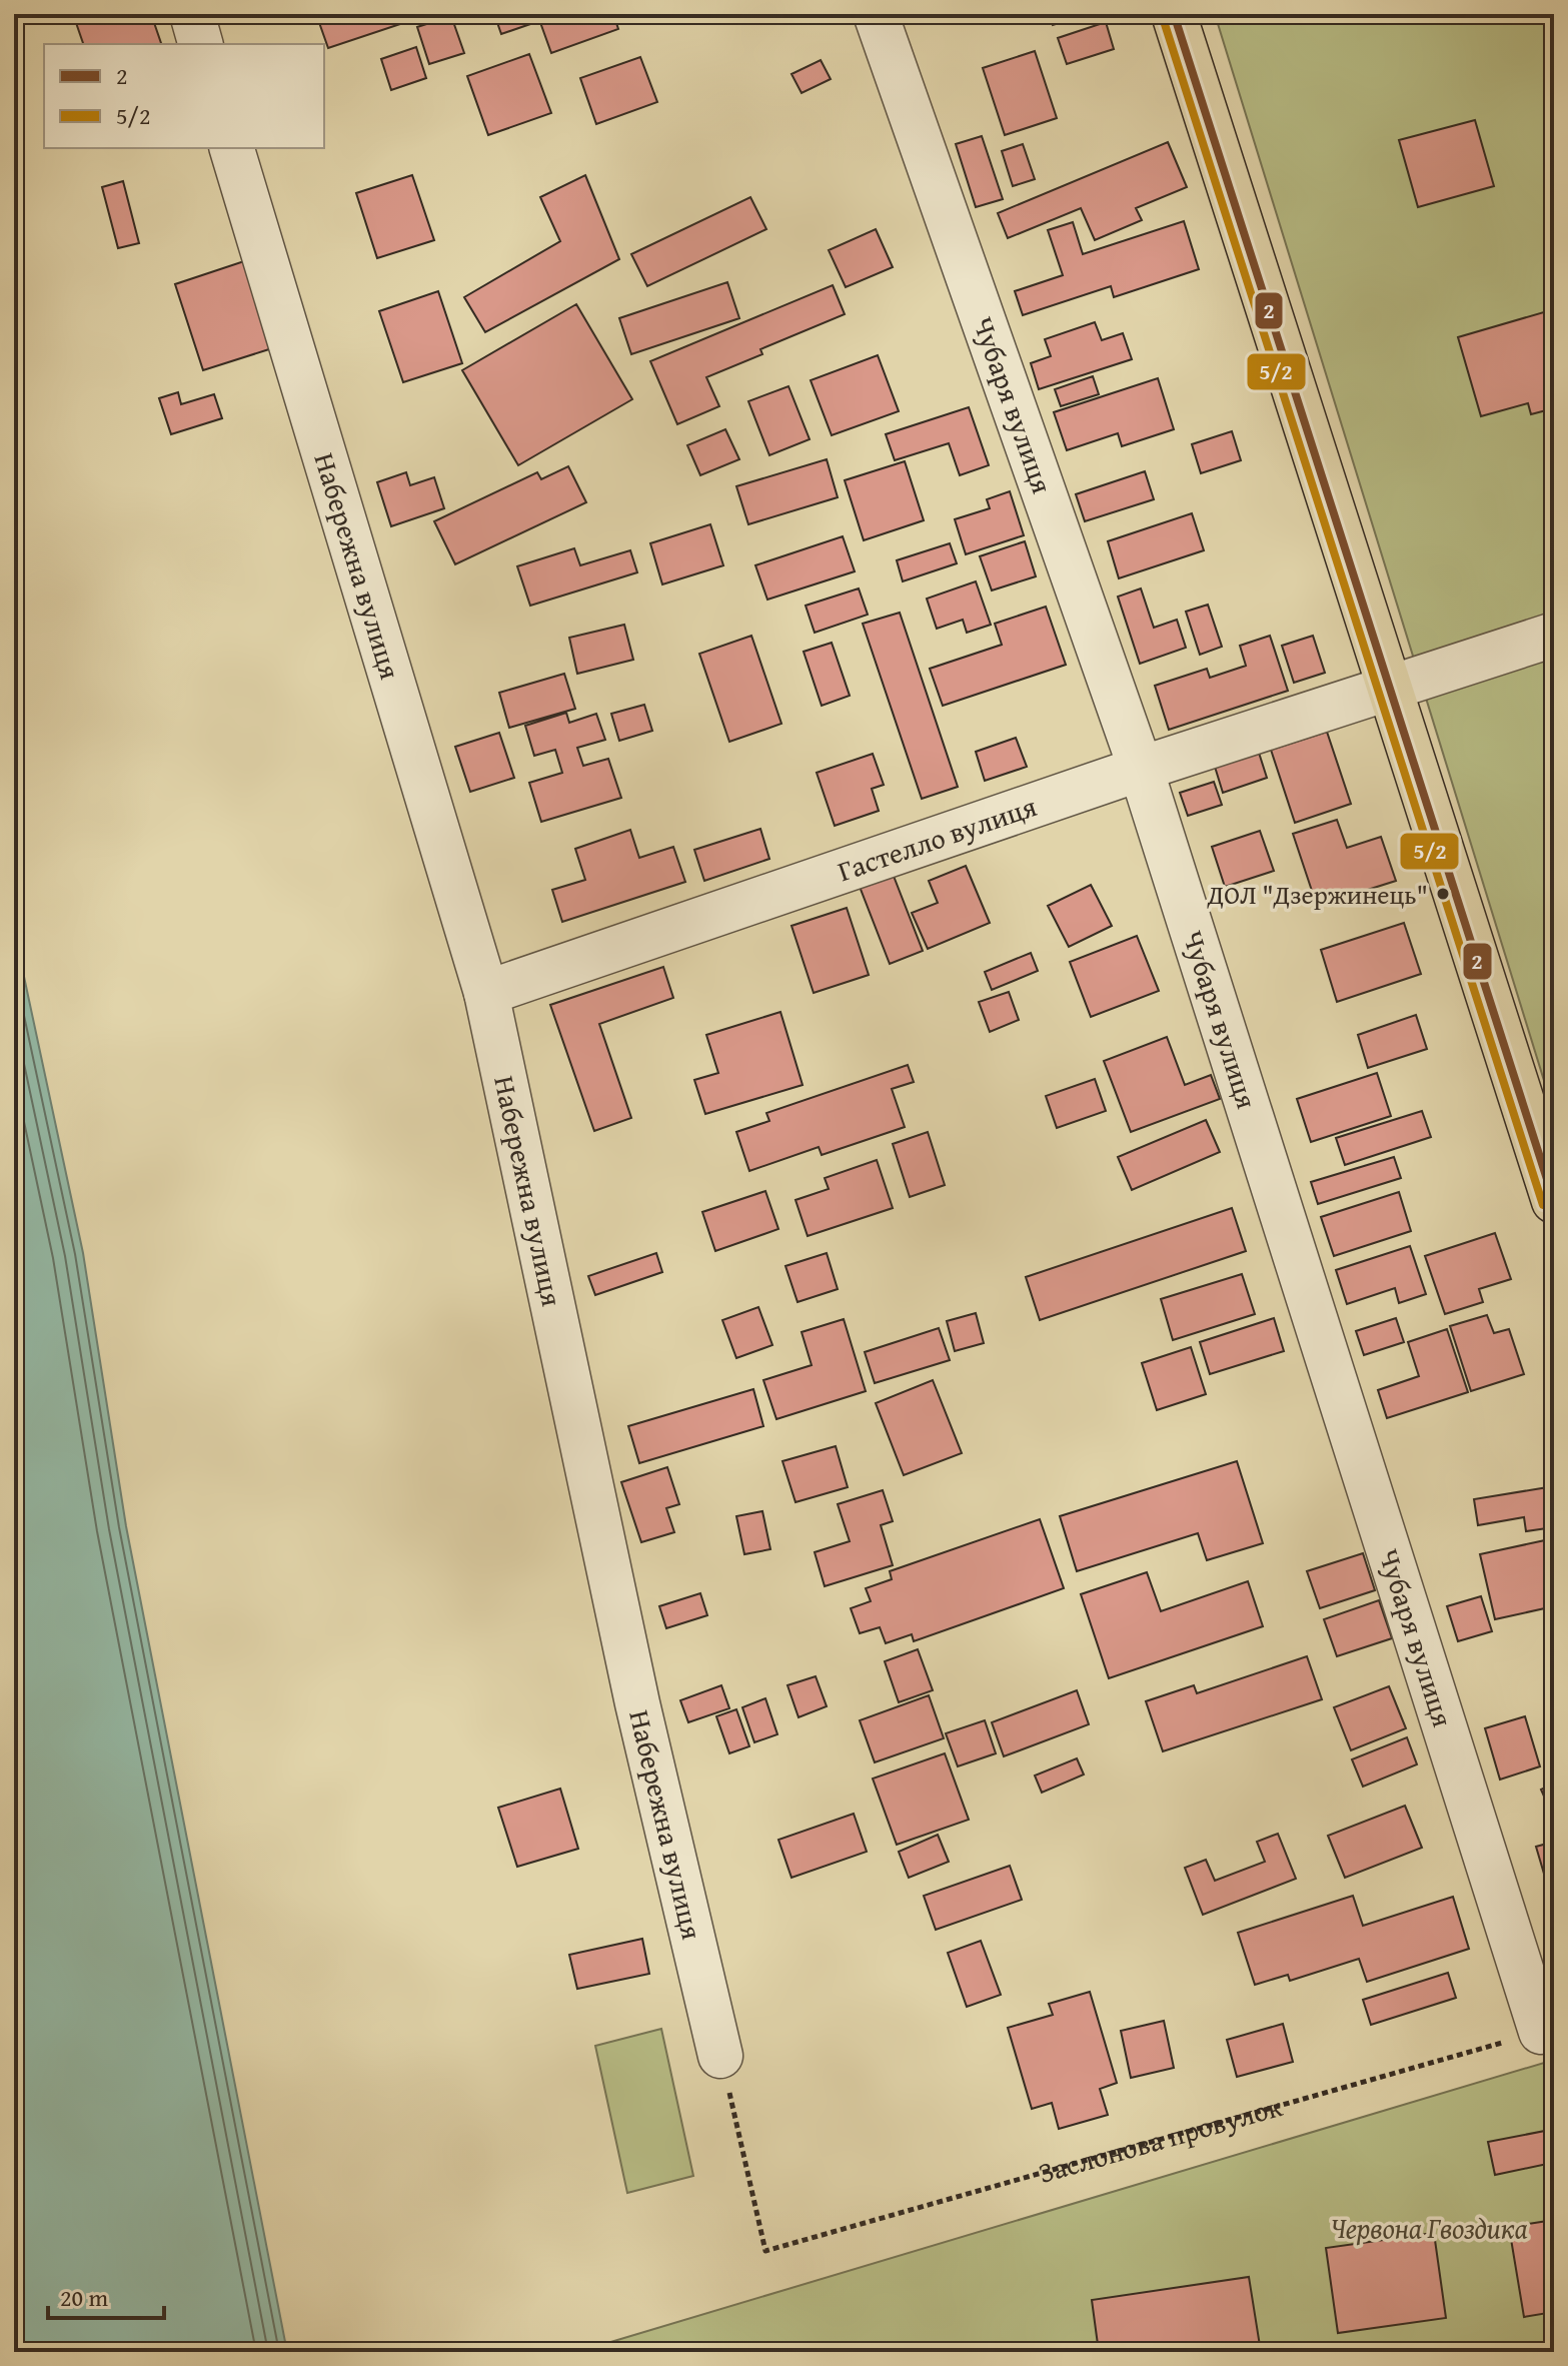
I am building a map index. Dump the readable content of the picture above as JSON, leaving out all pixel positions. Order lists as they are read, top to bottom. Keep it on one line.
{"streets":{"street":["Чубаря вулиця","Набережна вулиця","Гастелло вулиця"],"path":["Заслонова провулок"]},"crossings":[["Чубаря вулиця","Гастелло вулиця"],["Чубаря вулиця","Заслонова провулок"],["Набережна вулиця","Гастелло вулиця"],["Набережна вулиця","Заслонова провулок"]],"parks":["Червона Гвоздика"],"places":["ДОЛ \"Дзержинець\""],"lines":["transit line 2","transit line 5/2"],"legend":["2","5/2"],"scale_bar":"20 m"}
